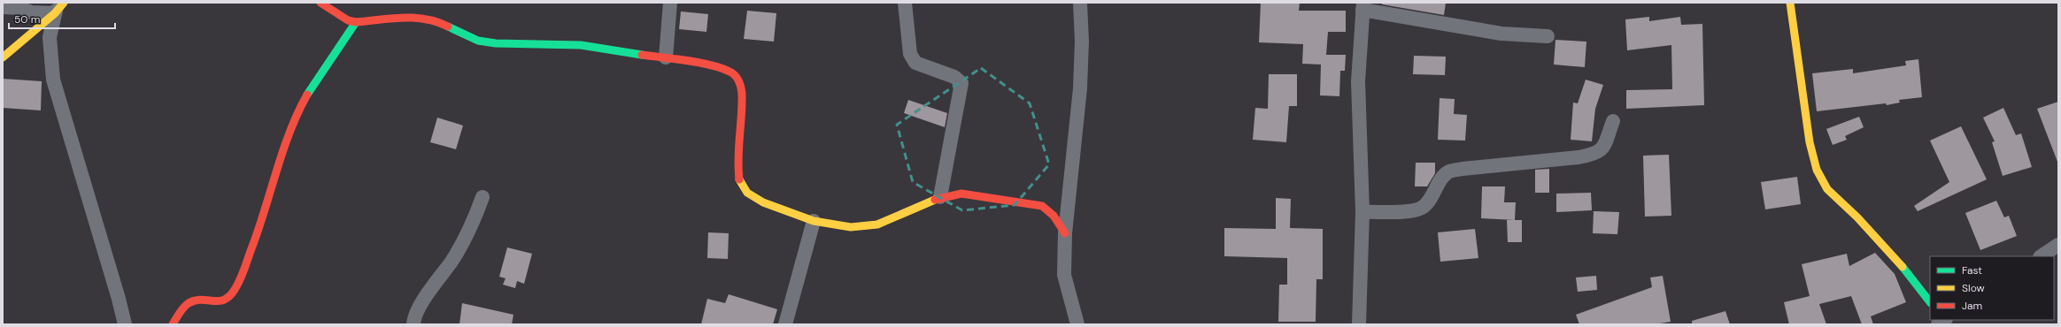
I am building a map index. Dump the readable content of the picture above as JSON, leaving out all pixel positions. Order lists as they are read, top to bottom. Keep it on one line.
{"legend":["Fast","Slow","Jam"],"scale_bar":"50 m"}
